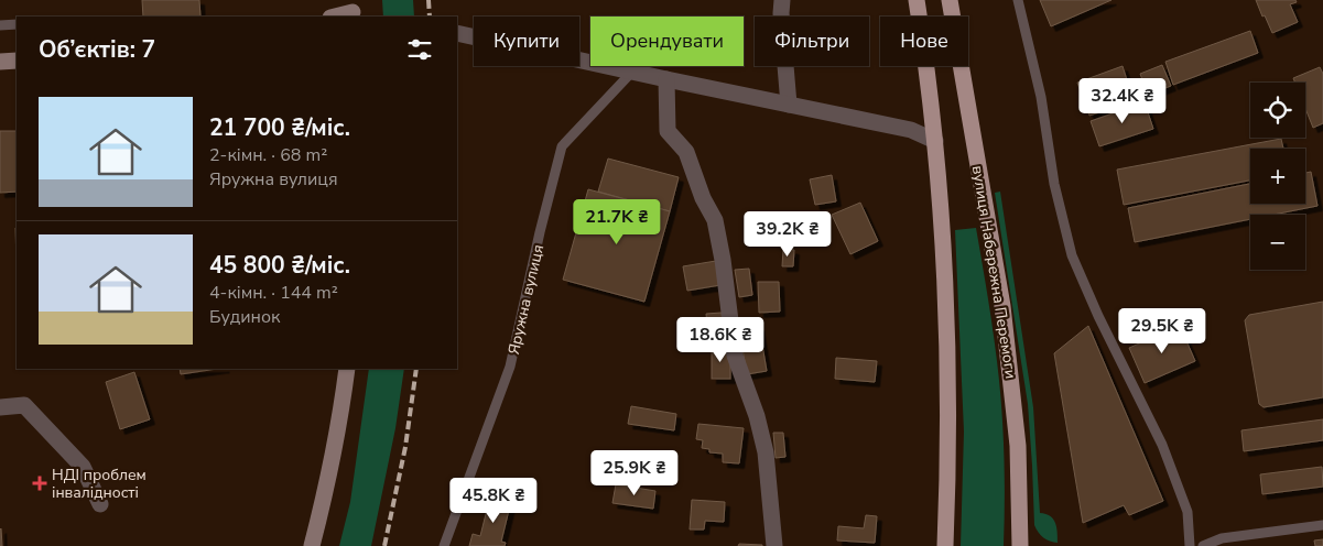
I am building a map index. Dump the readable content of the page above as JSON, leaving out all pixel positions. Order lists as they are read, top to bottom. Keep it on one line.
{"streets":{"main road":["вулиця Набережна Перемоги"],"lane":["Яружна вулиця"]},"places":{"health":["НДІ проблем інвалідності"]},"page":{"chip":["Купити","Орендувати","Фільтри","Нове"],"heading":"Об’єктів: 7","price":["32.4K ₴","21.7K ₴","39.2K ₴","29.5K ₴","18.6K ₴","25.9K ₴","45.8K ₴"],"map_buttons":["+","−"],"list":[{"name":"21 700 ₴/міс.","note":"2-кімн. · 68 m² · Яружна вулиця"},{"name":"45 800 ₴/міс.","note":"4-кімн. · 144 m² · Будинок"}]}}
